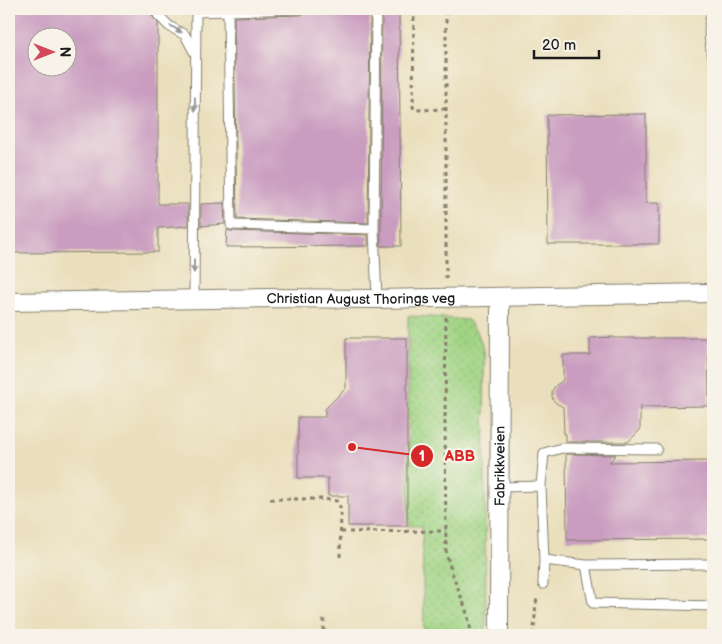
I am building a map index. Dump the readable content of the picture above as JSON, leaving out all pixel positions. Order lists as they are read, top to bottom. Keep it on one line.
{"streets":{"street":["Christian August Thorings veg","Fabrikkveien"]},"crossings":[["Christian August Thorings veg","Fabrikkveien"]],"places":["ABB"],"scale_bar":"20 m","north":"right"}
